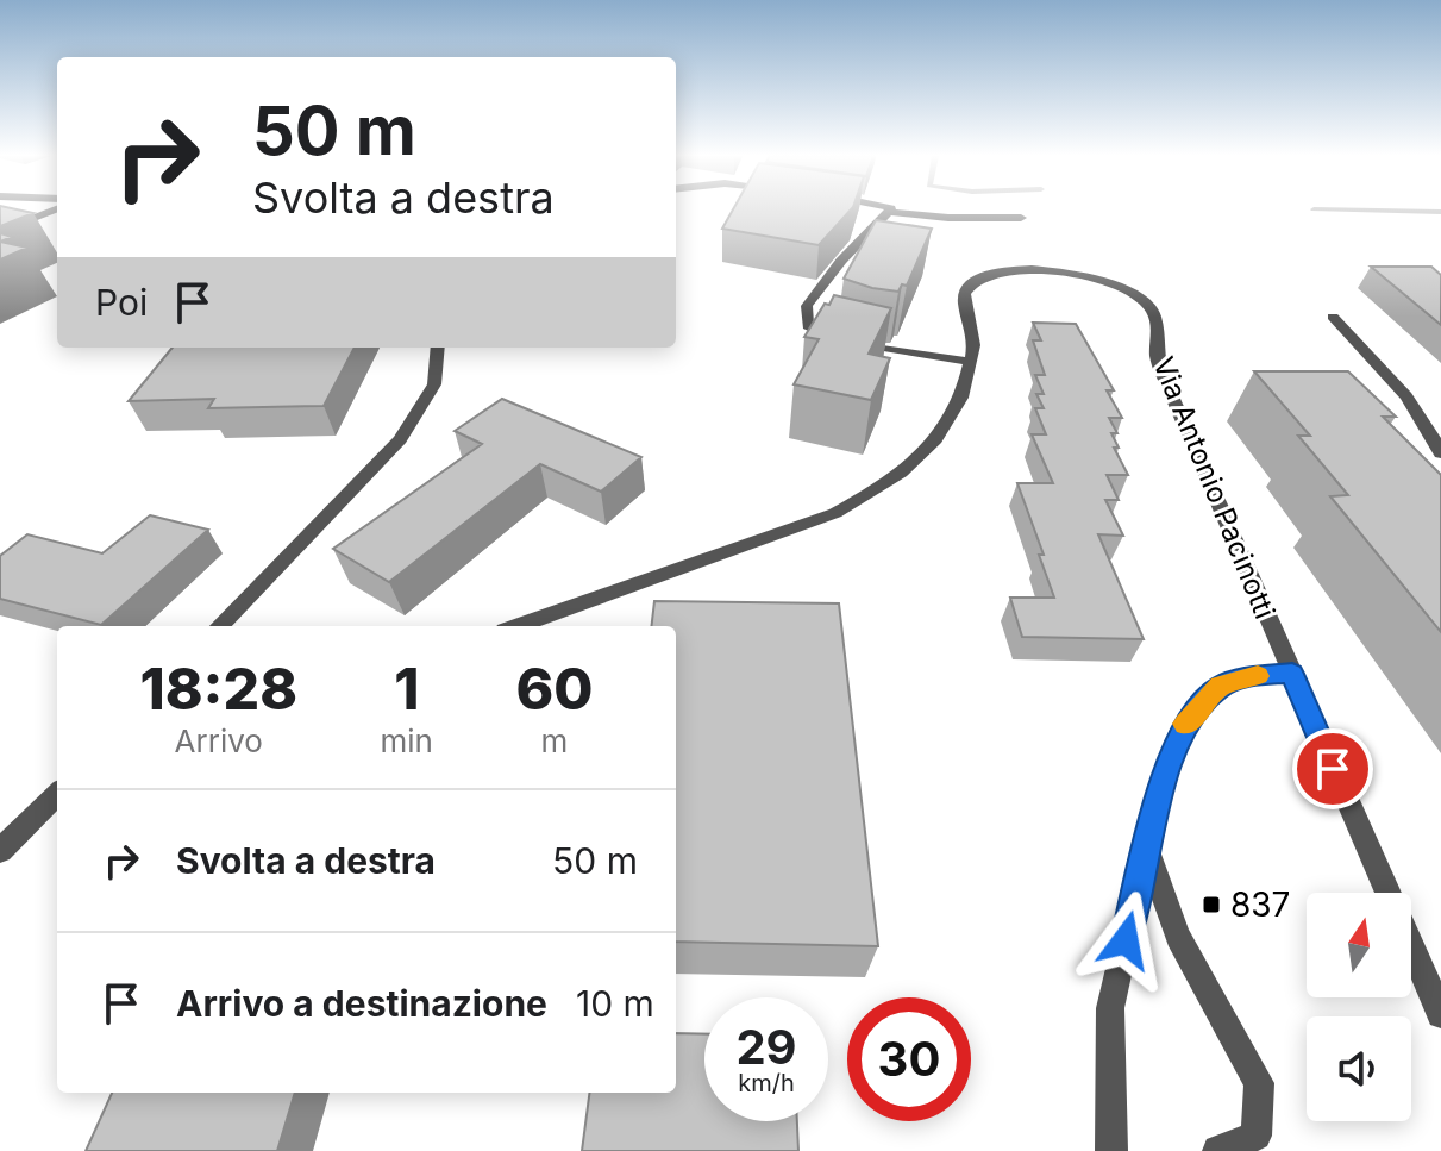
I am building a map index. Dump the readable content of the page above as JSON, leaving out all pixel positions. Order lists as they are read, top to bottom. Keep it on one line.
{"streets":{"street":["Via Antonio Pacinotti"]},"places":{"transit":["837"]},"north":"top","page":{"turn":["50 m","Svolta a destra"],"then":"Poi","eta":["18:28","Arrivo","1","min","60","m"],"list":[{"name":"Svolta a destra","value":"50 m"},{"name":"Arrivo a destinazione","value":"10 m"}],"speed":"29 km/h","limit":"30"}}
